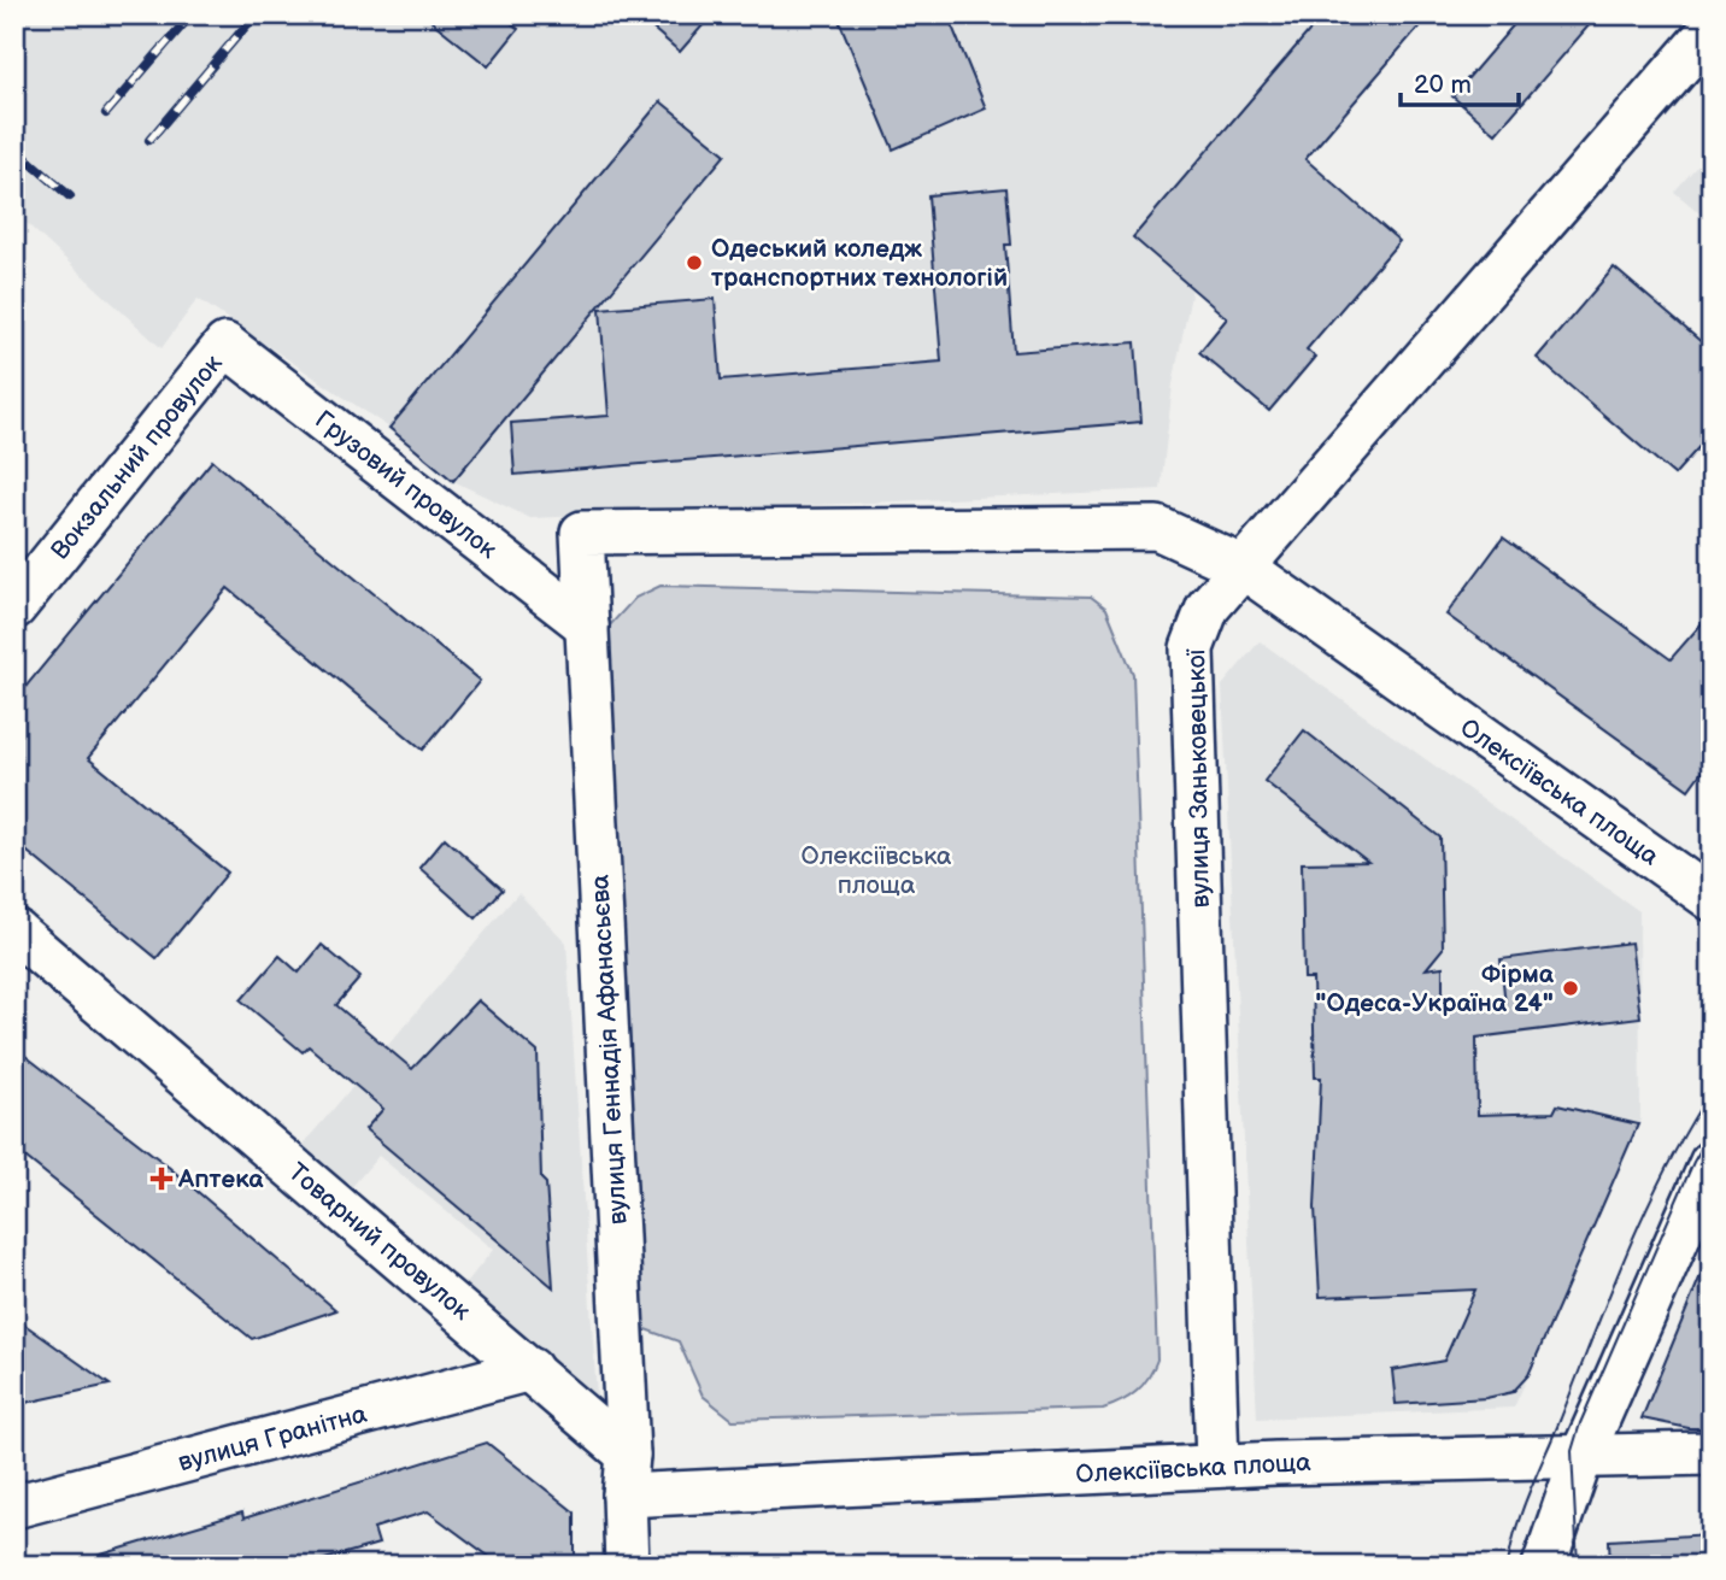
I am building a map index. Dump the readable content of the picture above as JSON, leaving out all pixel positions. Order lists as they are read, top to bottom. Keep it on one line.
{"streets":{"street":["Вокзальний провулок","Грузовий провулок","вулиця Заньковецької","Олексіївська площа","вулиця Геннадія Афанасьєва","Товарний провулок","вулиця Гранітна"]},"crossings":[["Вокзальний провулок","Грузовий провулок"],["Грузовий провулок","вулиця Геннадія Афанасьєва"],["вулиця Заньковецької","Олексіївська площа"],["Олексіївська площа","вулиця Геннадія Афанасьєва"],["Олексіївська площа","Товарний провулок"],["вулиця Геннадія Афанасьєва","Товарний провулок"],["Товарний провулок","вулиця Гранітна"]],"parks":["Олексіївська площа"],"places":{"other":["Одеський коледж транспортних технологій","Фірма \"Одеса-Україна 24\""],"health":["Аптека"]},"scale_bar":"20 m"}
